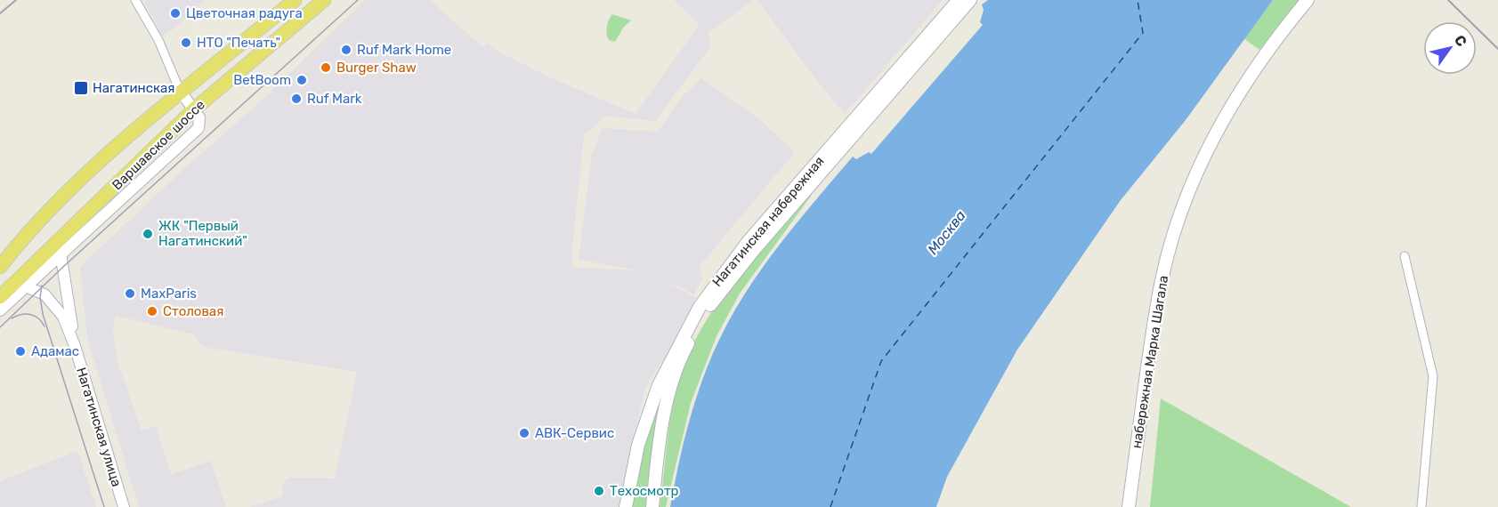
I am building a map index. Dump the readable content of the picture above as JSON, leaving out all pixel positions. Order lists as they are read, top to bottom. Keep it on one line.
{"streets":{"main road":["Варшавское шоссе","Нагатинская набережная","набережная Марка Шагала"],"street":["Нагатинская улица"]},"water":["Москва"],"places":{"other":["Цветочная радуга","НТО \"Печать\"","Ruf Mark Home","Burger Shaw","BetBoom","Ruf Mark","ЖК \"Первый Нагатинский\"","MaxParis","Столовая","Адамас","АВК-Сервис","Техосмотр"],"transit":["Нагатинская"]},"north":"top right"}
